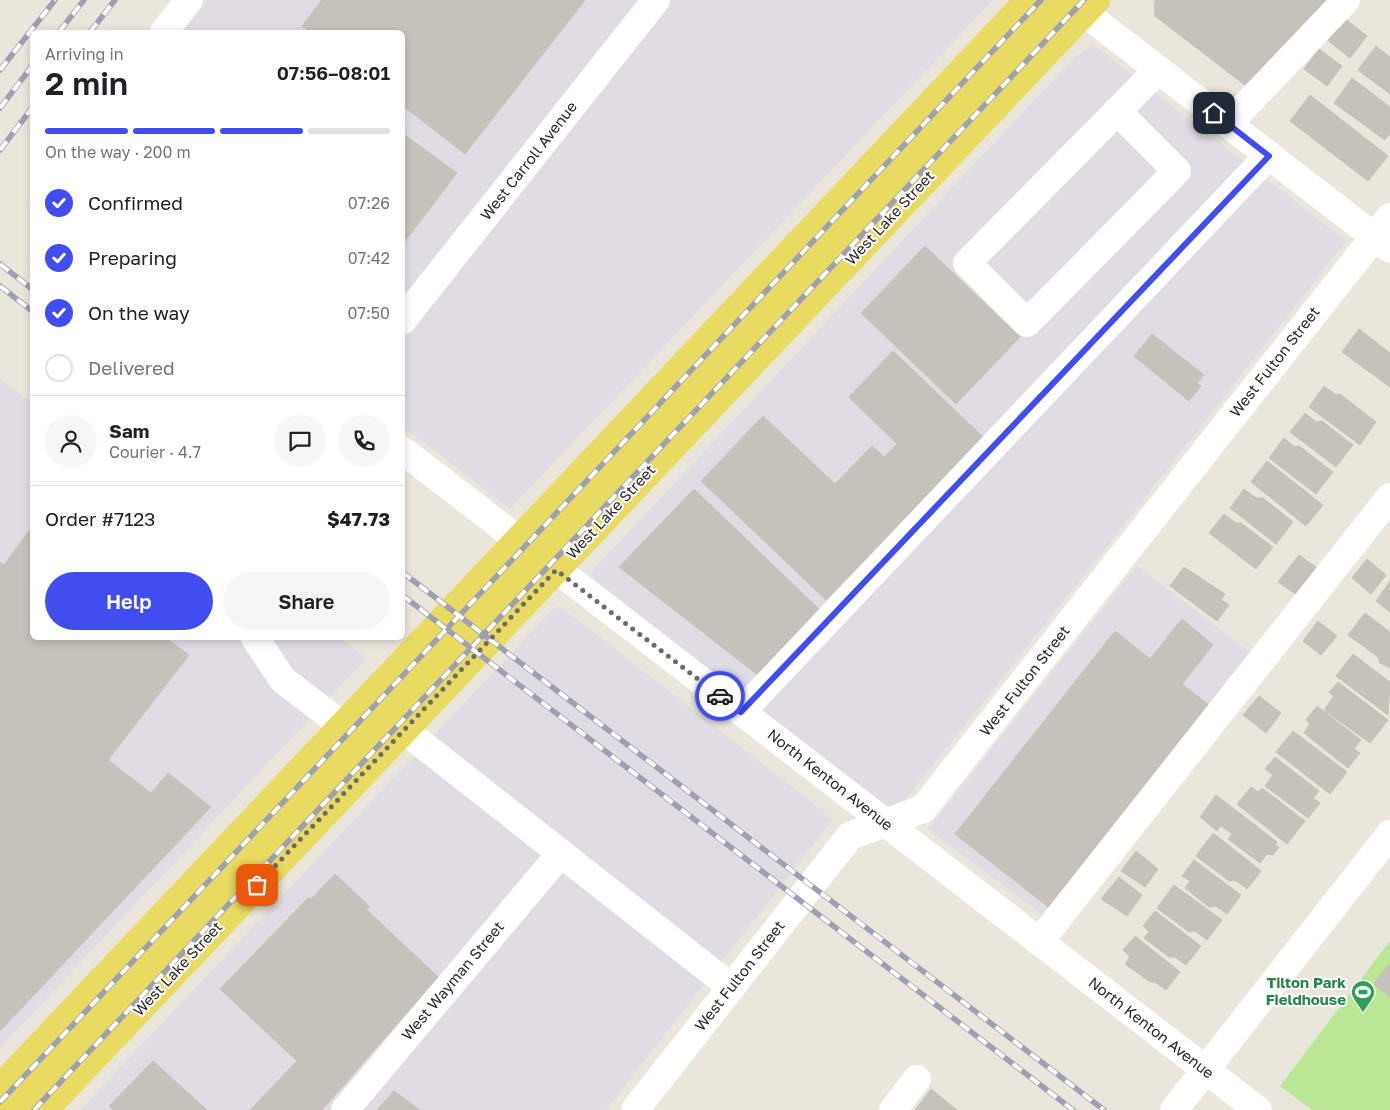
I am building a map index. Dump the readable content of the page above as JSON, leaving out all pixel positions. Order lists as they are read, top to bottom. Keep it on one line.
{"streets":{"main road":["West Lake Street"],"street":["West Carroll Avenue","West Fulton Street","North Kenton Avenue","West Wayman Street"]},"crossings":[["West Lake Street","North Kenton Avenue"],["West Fulton Street","North Kenton Avenue"]],"places":{"sports":["Tilton Park Fieldhouse"]},"page":{"heading":["2 min","Arriving in","07:56–08:01"],"panel":["Sam","Courier · 4.7","Order #7123","$47.73"],"bar":"On the way · 200 m","list":[["Confirmed","07:26"],["Preparing","07:42"],["On the way","07:50"],"Delivered"],"buttons":["Help","Share"]}}
